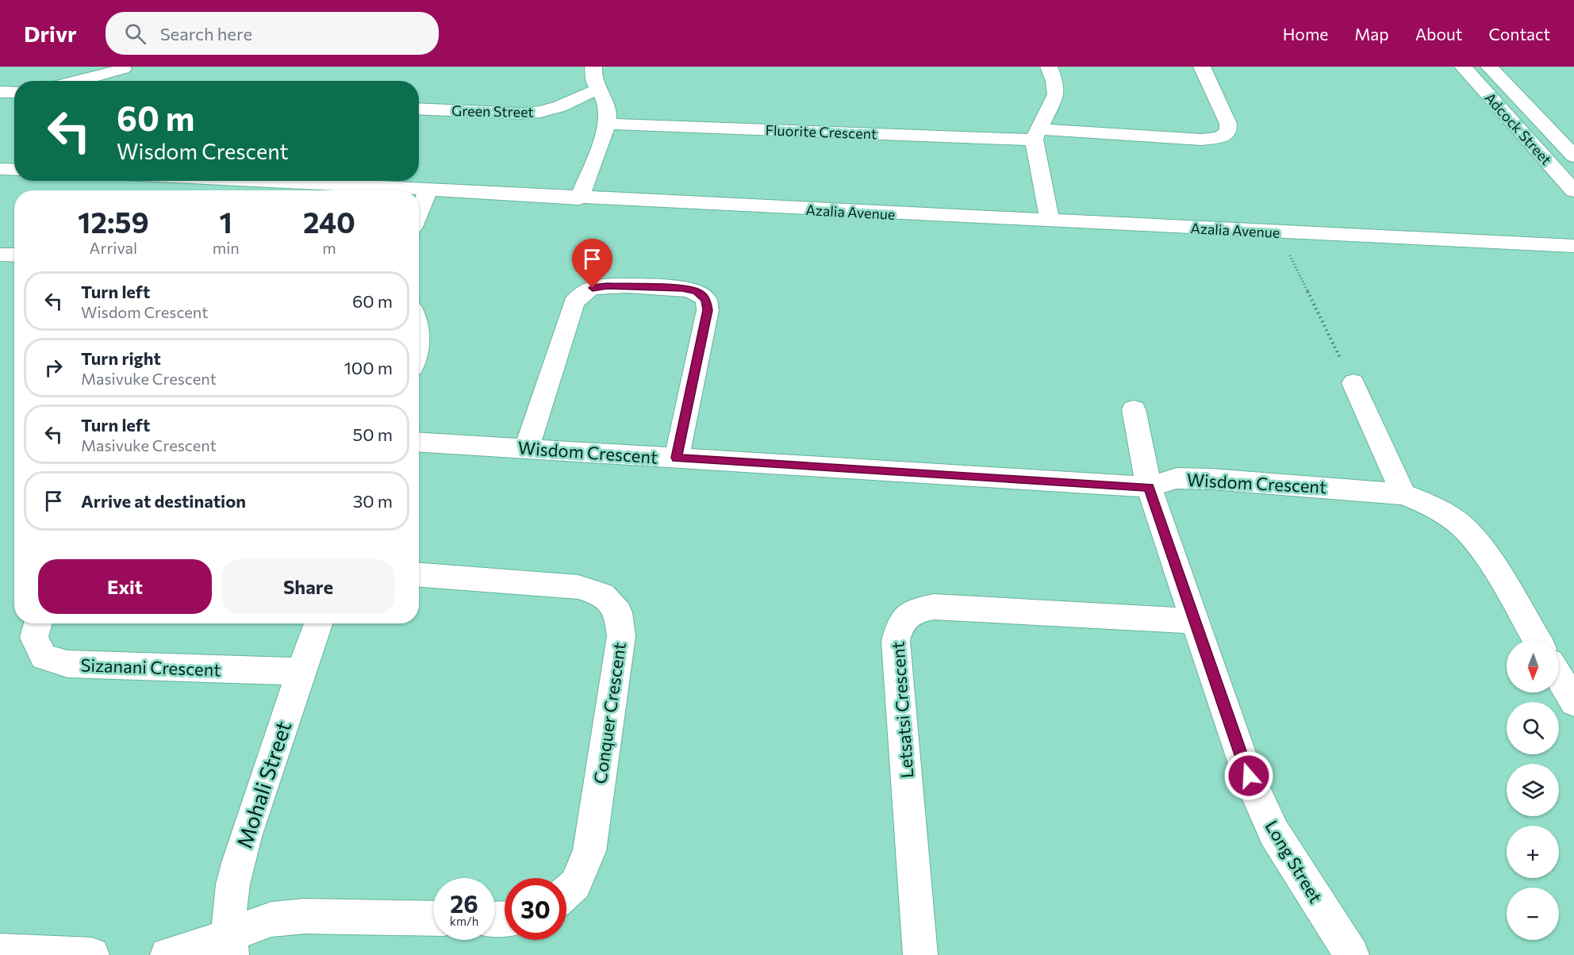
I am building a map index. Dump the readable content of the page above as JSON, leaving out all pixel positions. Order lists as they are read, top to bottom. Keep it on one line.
{"streets":{"street":["Green Street","Adcock Street","Fluorite Crescent","Azalia Avenue","Wisdom Crescent","Sizanani Crescent","Letsatsi Crescent","Conquer Crescent","Mohali Street","Long Street"]},"crossings":[["Wisdom Crescent","Long Street"],["Sizanani Crescent","Mohali Street"],["Letsatsi Crescent","Long Street"]],"north":"bottom","page":{"header":"Drivr","search":"Search here","nav":["Home","Map","About","Contact"],"turn":["60 m","Wisdom Crescent"],"eta":["12:59","Arrival","1","min","240","m"],"list":[{"name":"Turn left","note":"Wisdom Crescent","value":"60 m"},{"name":"Turn right","note":"Masivuke Crescent","value":"100 m"},{"name":"Turn left","note":"Masivuke Crescent","value":"50 m"},{"name":"Arrive at destination","value":"30 m"}],"buttons":["Exit","Share"],"map_buttons":["+","−"],"speed":"26 km/h","limit":"30"}}
